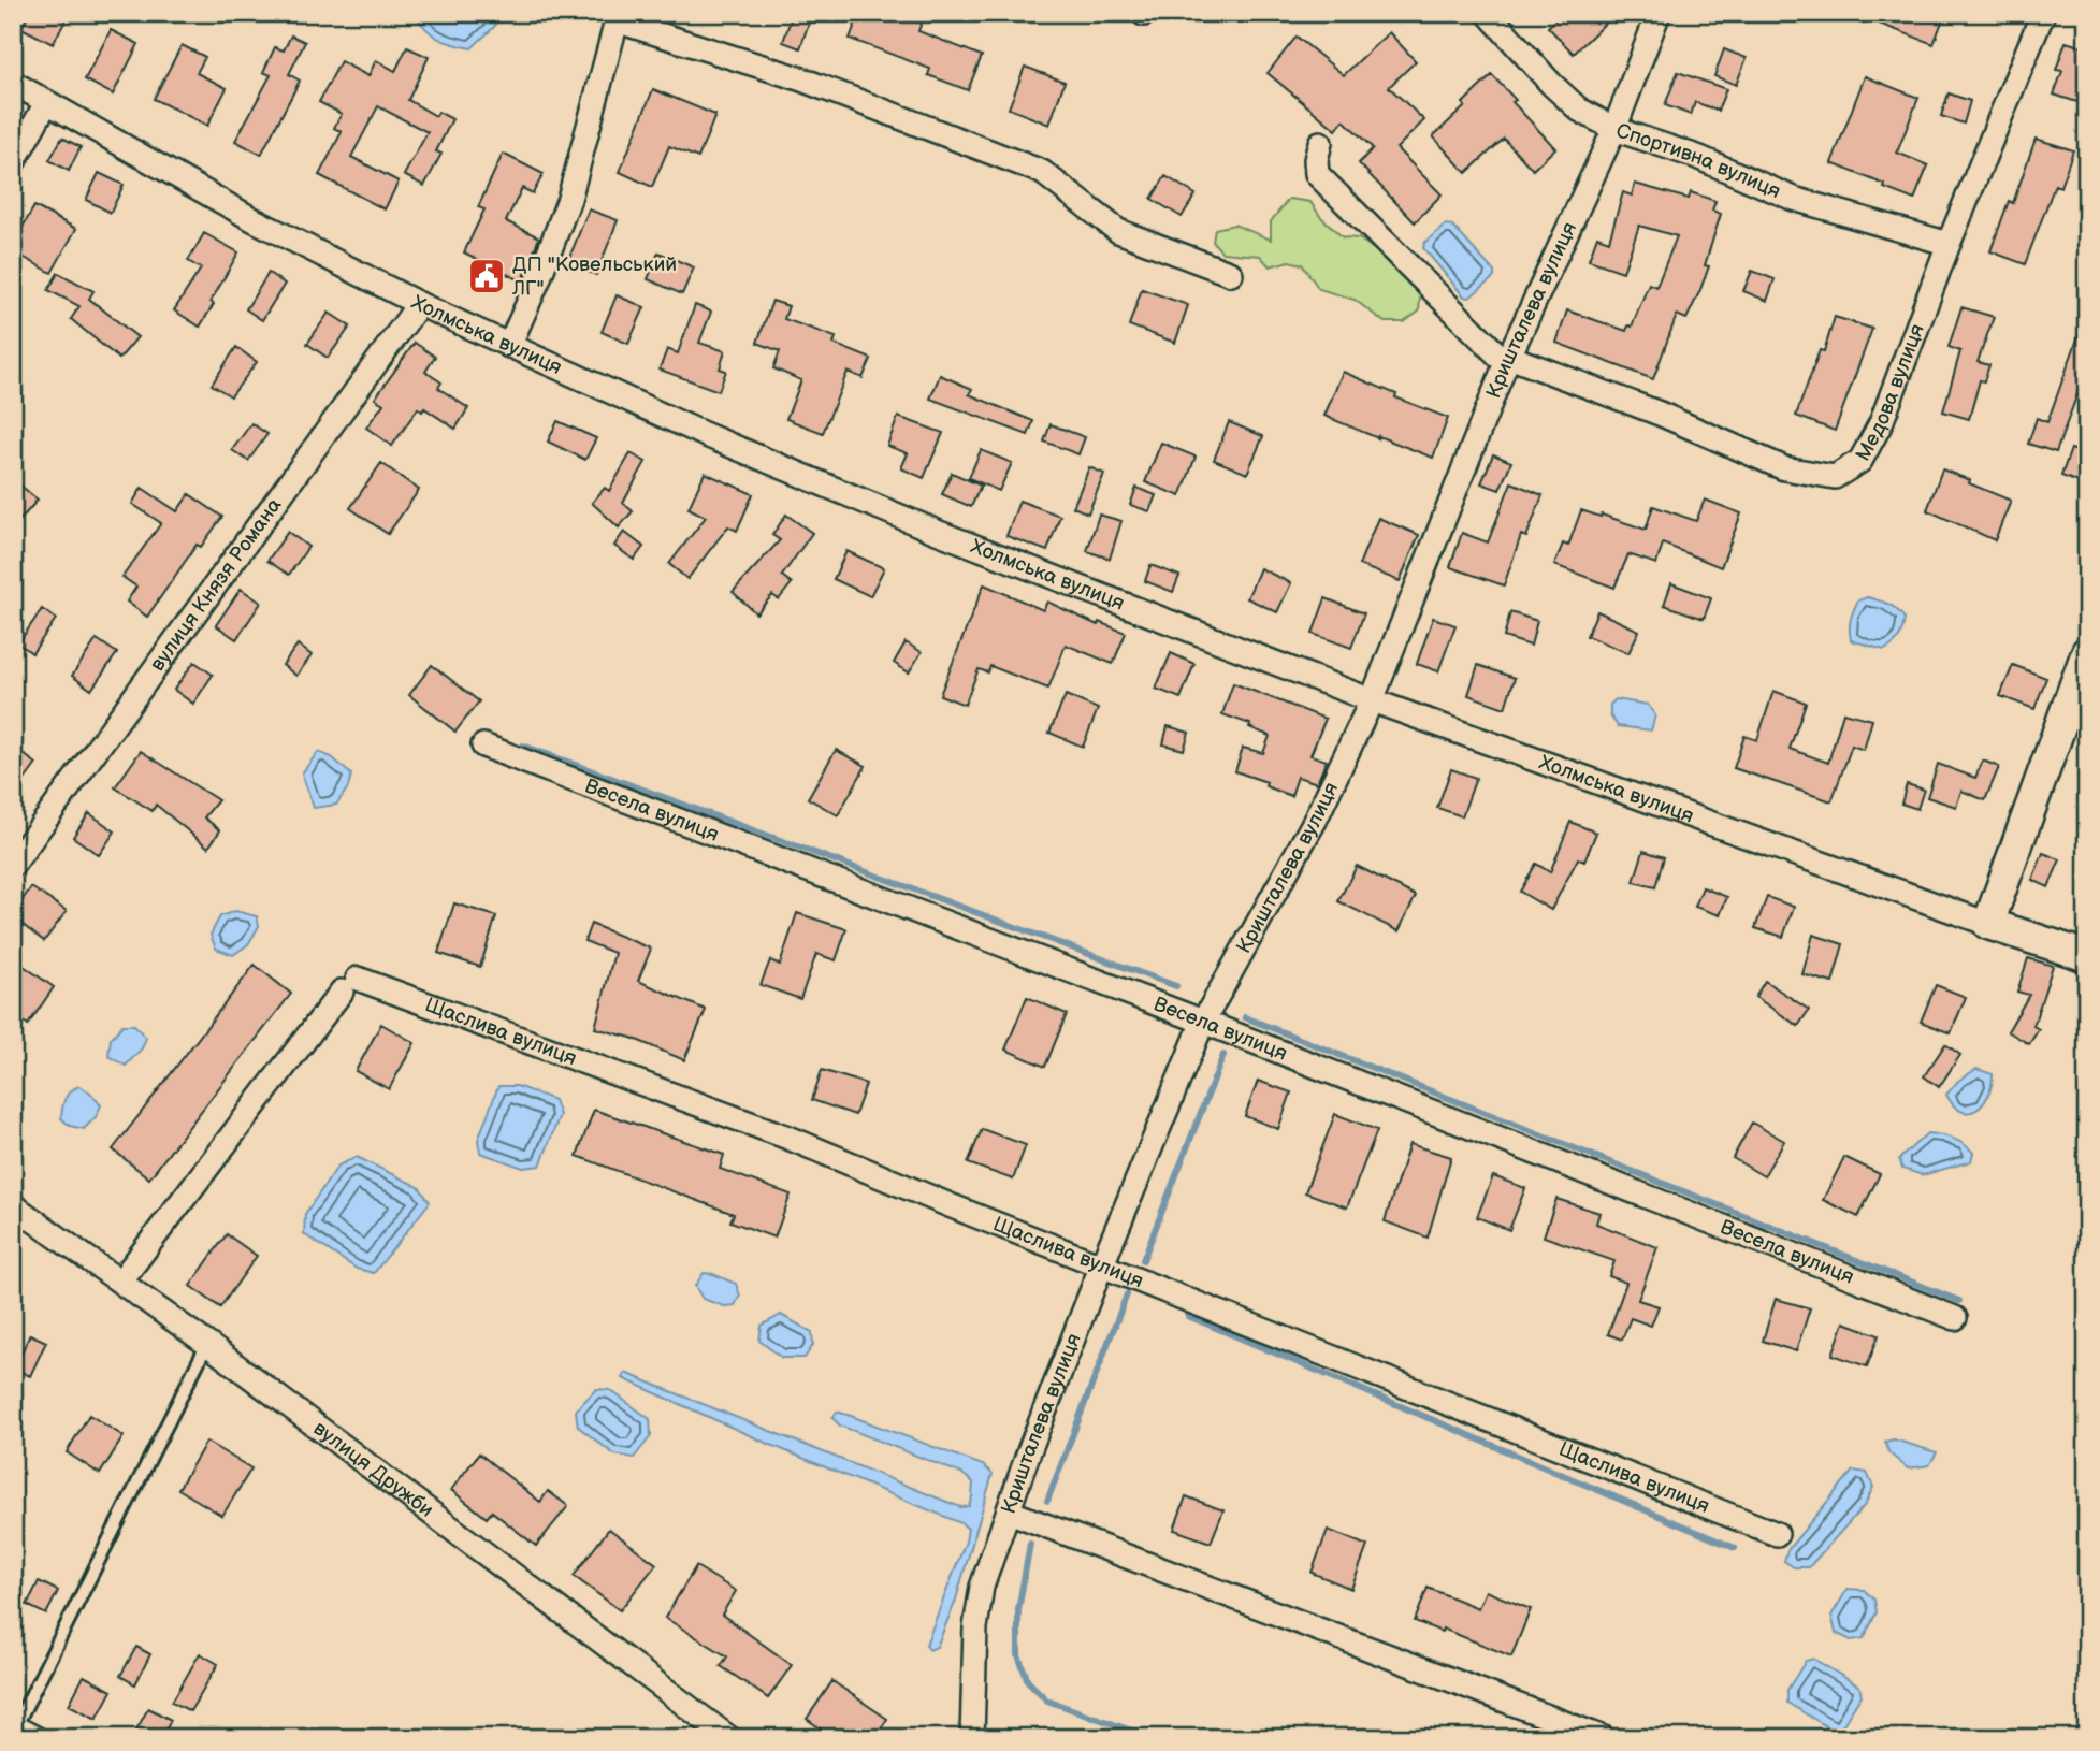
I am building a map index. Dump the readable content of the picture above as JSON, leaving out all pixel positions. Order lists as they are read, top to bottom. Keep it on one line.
{"streets":{"street":["Спортивна вулиця","Кришталева вулиця","Холмська вулиця","Медова вулиця","вулиця Князя Романа","Весела вулиця","Щаслива вулиця","вулиця Дружби"]},"crossings":[["Спортивна вулиця","Кришталева вулиця"],["Спортивна вулиця","Медова вулиця"],["Кришталева вулиця","Холмська вулиця"],["Кришталева вулиця","Медова вулиця"],["Кришталева вулиця","Весела вулиця"],["Кришталева вулиця","Щаслива вулиця"],["Холмська вулиця","вулиця Князя Романа"],["Щаслива вулиця","вулиця Дружби"]],"places":{"public building":["ДП \"Ковельський ЛГ\""]}}
